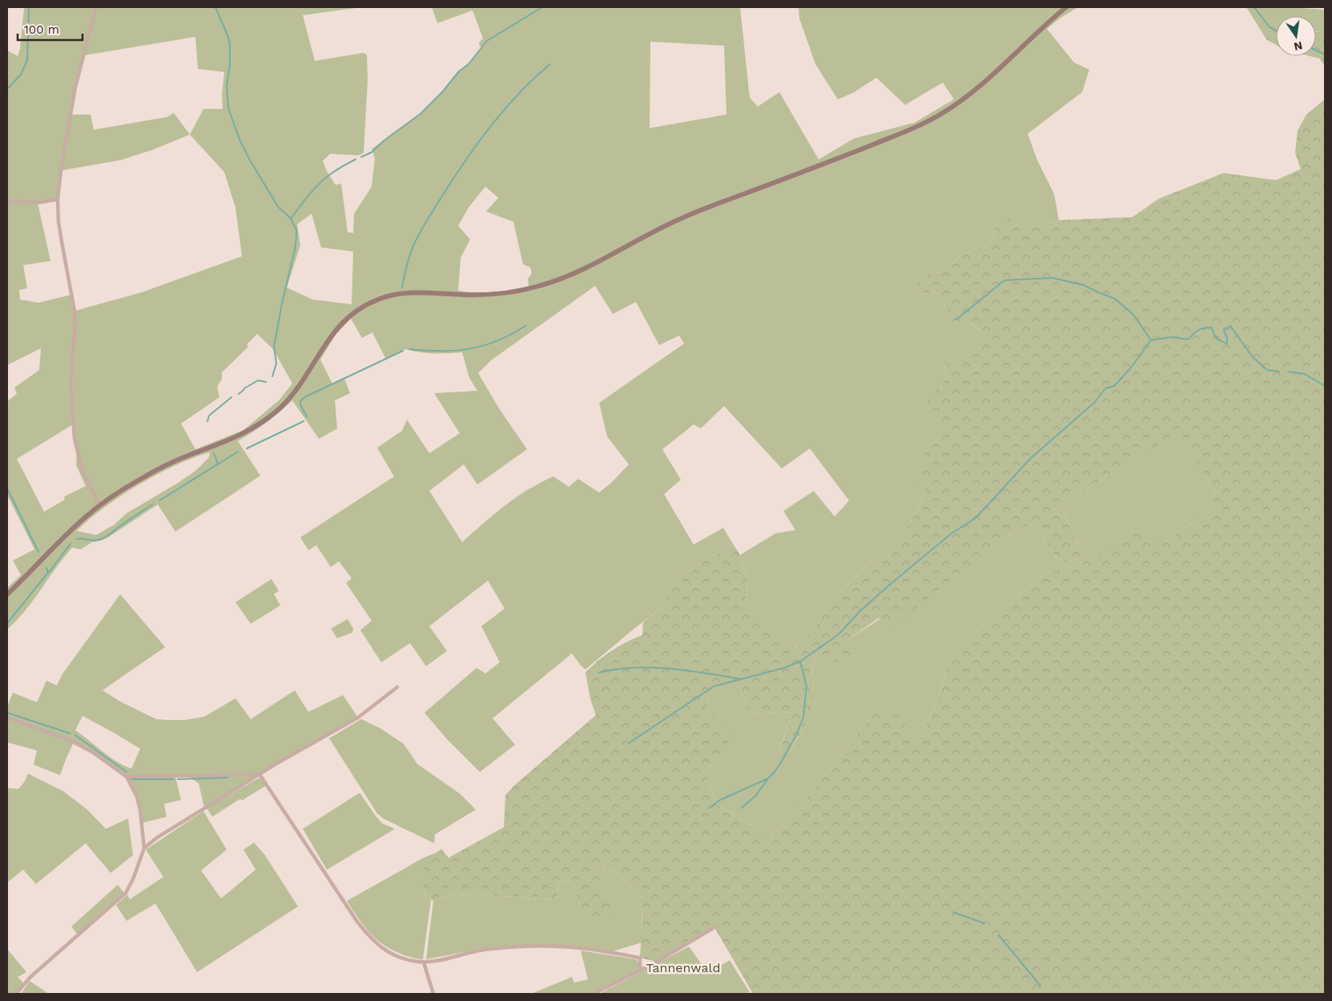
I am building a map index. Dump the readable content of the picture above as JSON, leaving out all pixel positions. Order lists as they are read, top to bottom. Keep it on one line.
{"parks":["Tannenwald"],"scale_bar":"100 m","north":"bottom"}
